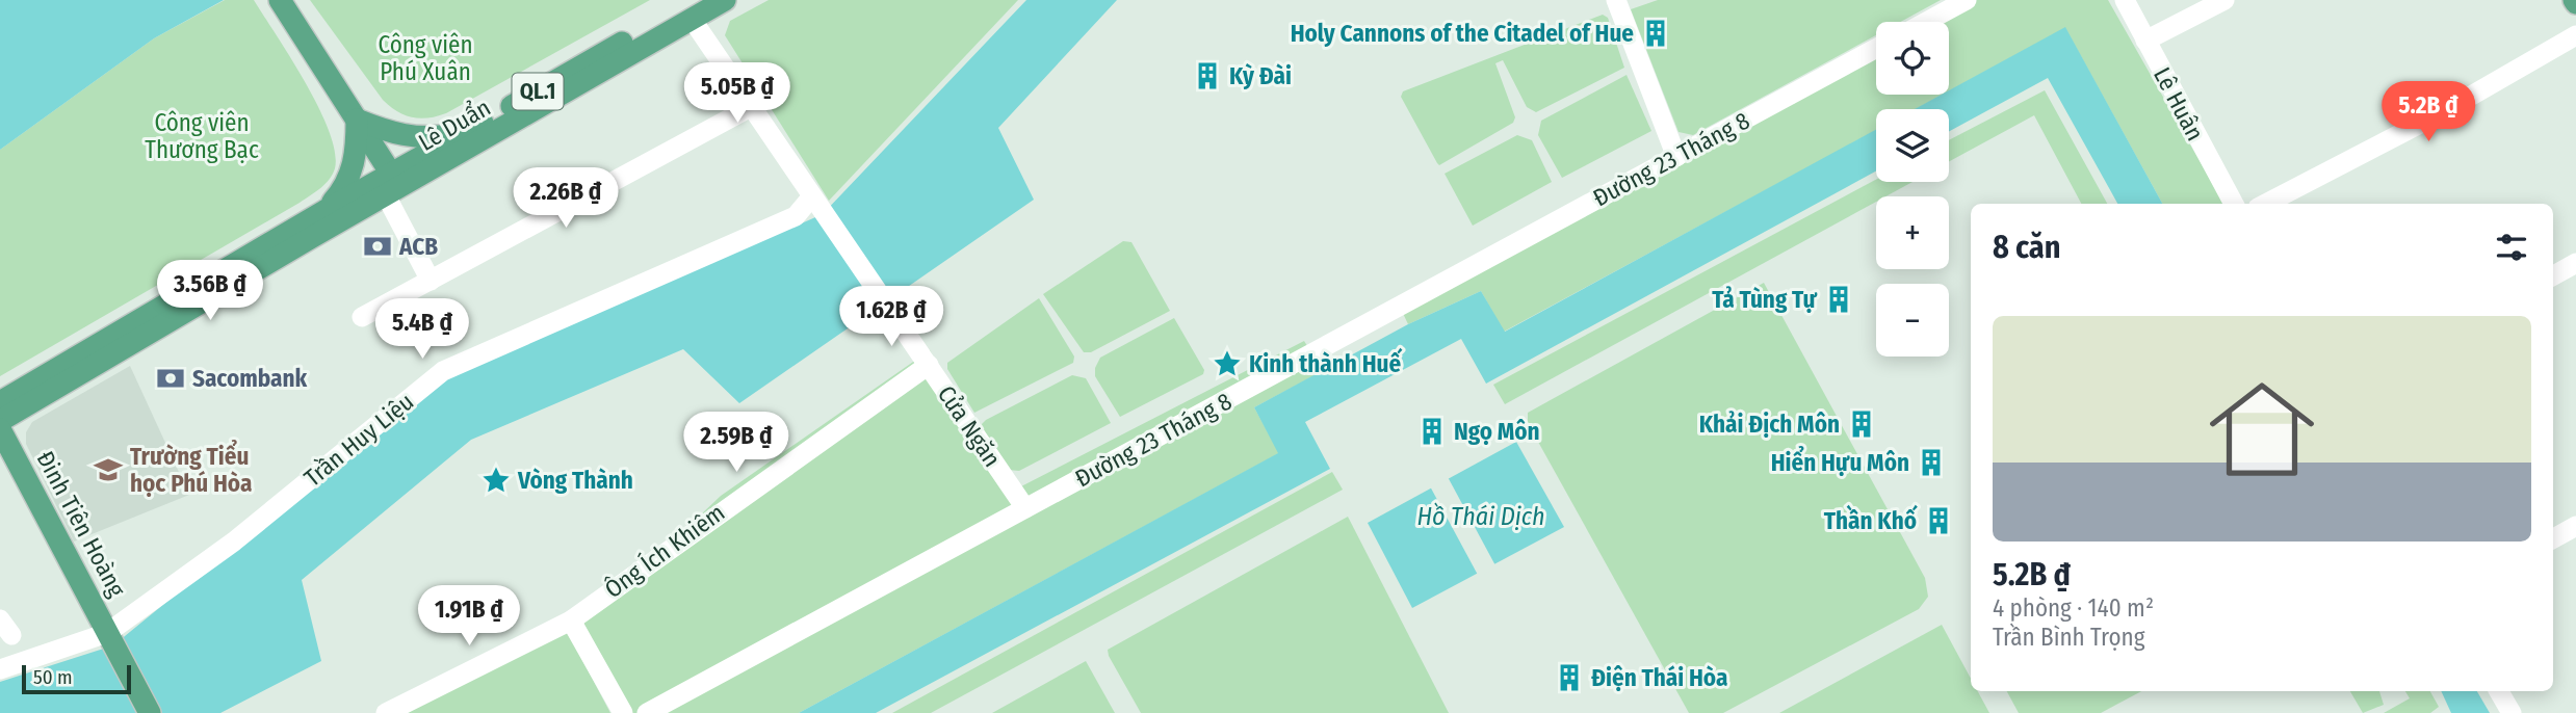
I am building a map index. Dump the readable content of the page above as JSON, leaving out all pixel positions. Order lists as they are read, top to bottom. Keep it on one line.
{"streets":{"main road":["QL.1","Lê Duẩn","Đinh Tiên Hoàng"],"street":["Lê Huân","Đường 23 Tháng 8","Cửa Ngăn","Trần Huy Liệu","Ông Ích Khiêm"]},"crossings":[["QL.1","Lê Duẩn"],["Đường 23 Tháng 8","Cửa Ngăn"],["Cửa Ngăn","Trần Huy Liệu"],["Cửa Ngăn","Ông Ích Khiêm"],["Trần Huy Liệu","Đinh Tiên Hoàng"]],"water":["Hồ Thái Dịch"],"parks":["Công viên Phú Xuân","Công viên Thương Bạc"],"places":{"building":["Holy Cannons of the Citadel of Hue","Kỳ Đài","Tả Tùng Tự","Khải Địch Môn","Ngọ Môn","Hiển Hựu Môn","Thần Khố","Điện Thái Hòa"],"bank":["ACB","Sacombank"],"place":["Kinh thành Huế","Vòng Thành"],"school or university":["Trường Tiểu học Phú Hòa"]},"scale_bar":"50 m","page":{"map_buttons":["+","−"],"price":["5.05B ₫","5.2B ₫","2.26B ₫","3.56B ₫","1.62B ₫","5.4B ₫","2.59B ₫","1.91B ₫"],"heading":"8 căn","list":[{"name":"5.2B ₫","note":"4 phòng · 140 m² · Trần Bình Trọng"}],"scale":"50 m"}}
